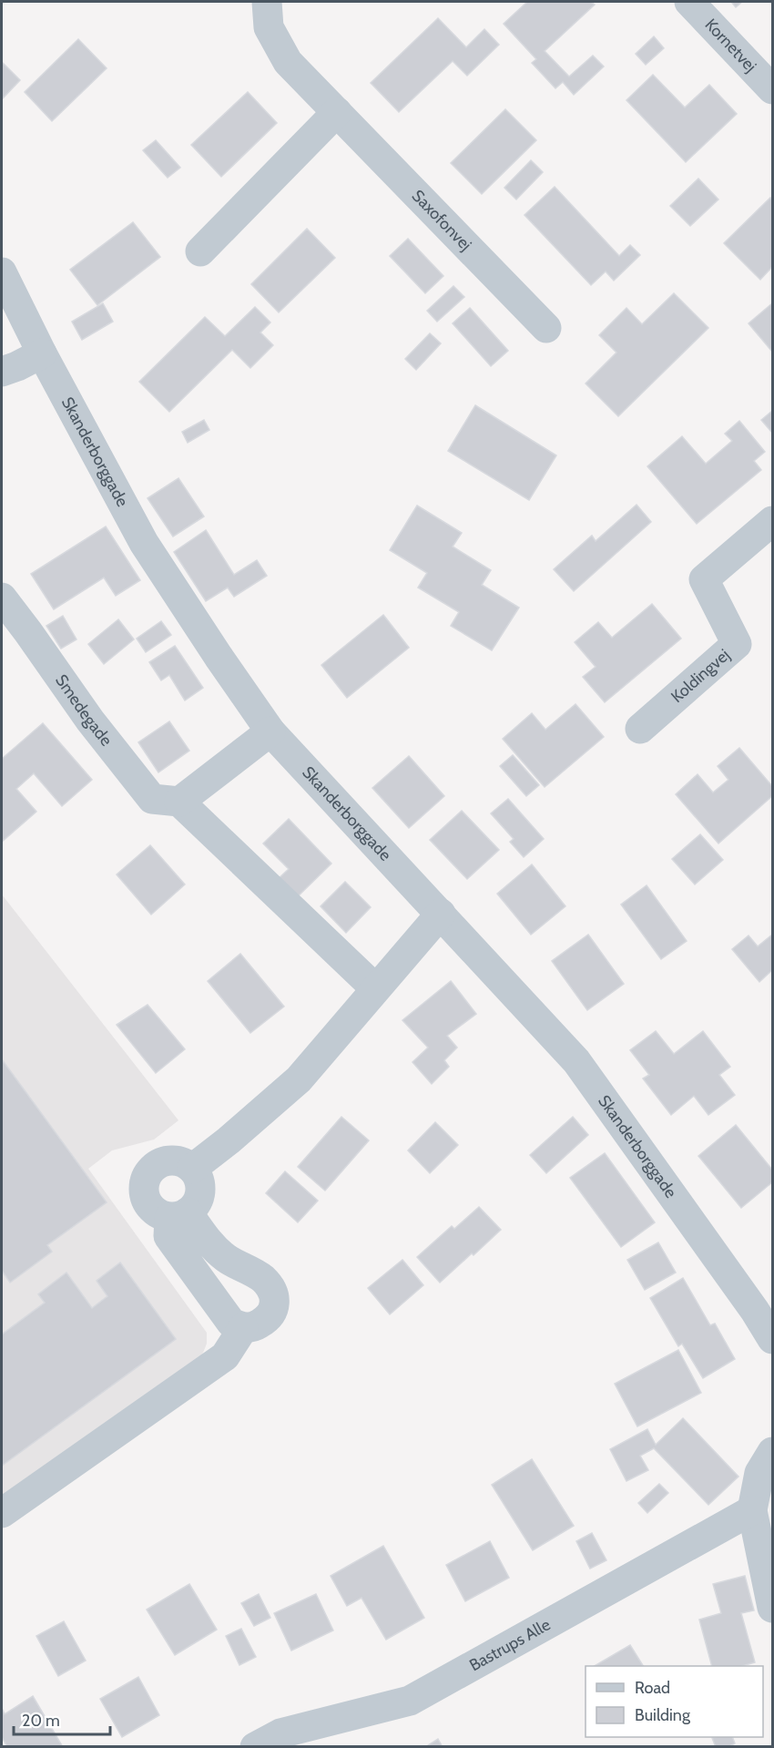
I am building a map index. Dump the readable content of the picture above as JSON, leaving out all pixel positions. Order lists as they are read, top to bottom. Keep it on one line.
{"streets":{"street":["Kornetvej","Saxofonvej","Skanderborggade","Koldingvej","Smedegade","Bastrups Alle"]},"legend":["Road","Building"],"scale_bar":"20 m"}
